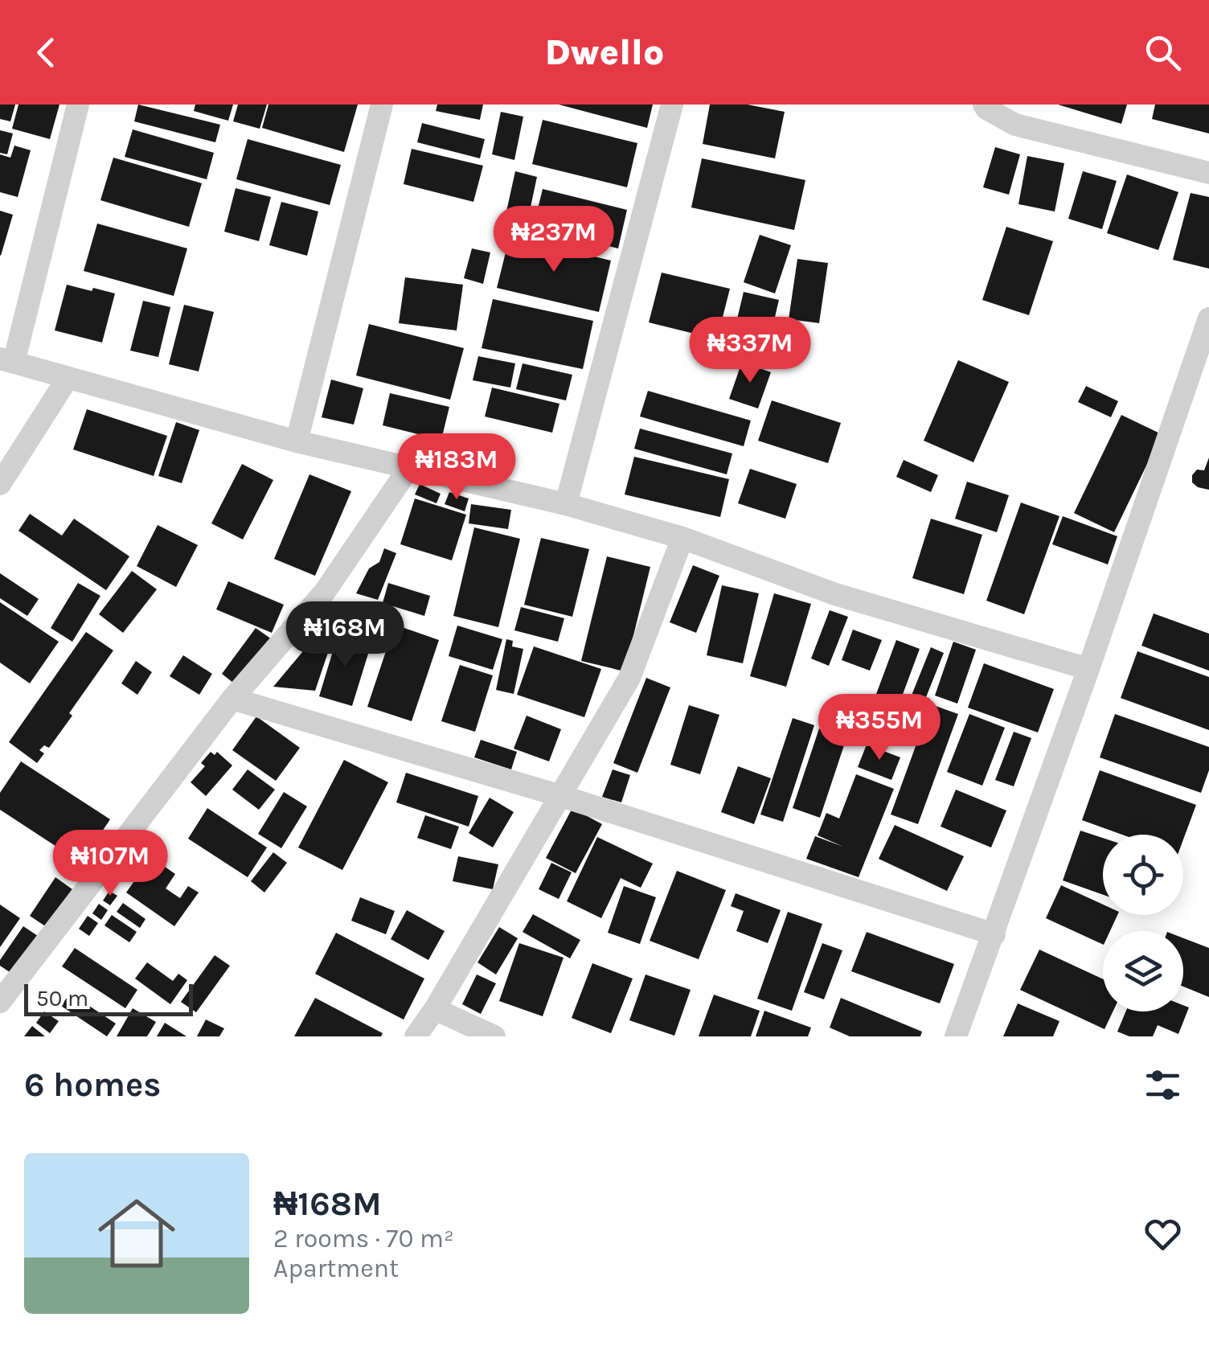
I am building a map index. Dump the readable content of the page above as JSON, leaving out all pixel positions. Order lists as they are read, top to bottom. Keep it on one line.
{"scale_bar":"50 m","page":{"header":"Dwello","price":["₦237M","₦337M","₦183M","₦168M","₦355M","₦107M"],"scale":"50 m","heading":"6 homes","list":[{"name":"₦168M","note":"2 rooms · 70 m² · Apartment"}]}}
